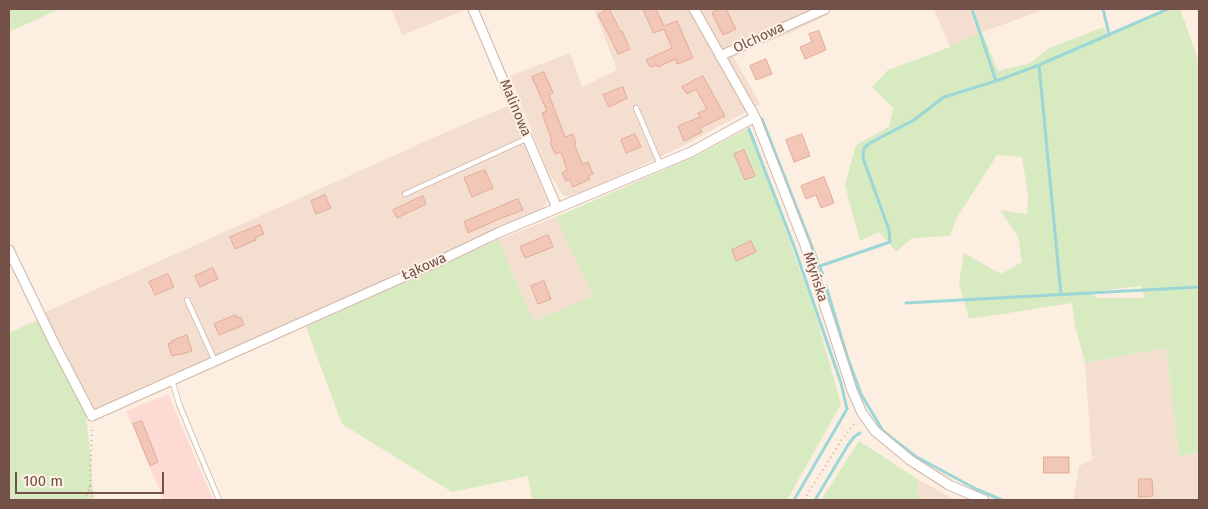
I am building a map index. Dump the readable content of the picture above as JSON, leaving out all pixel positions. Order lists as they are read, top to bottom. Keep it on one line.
{"streets":{"street":["Olchowa","Malinowa","Łąkowa","Młyńska"]},"crossings":[["Olchowa","Młyńska"],["Malinowa","Łąkowa"],["Łąkowa","Młyńska"]],"scale_bar":"100 m"}
